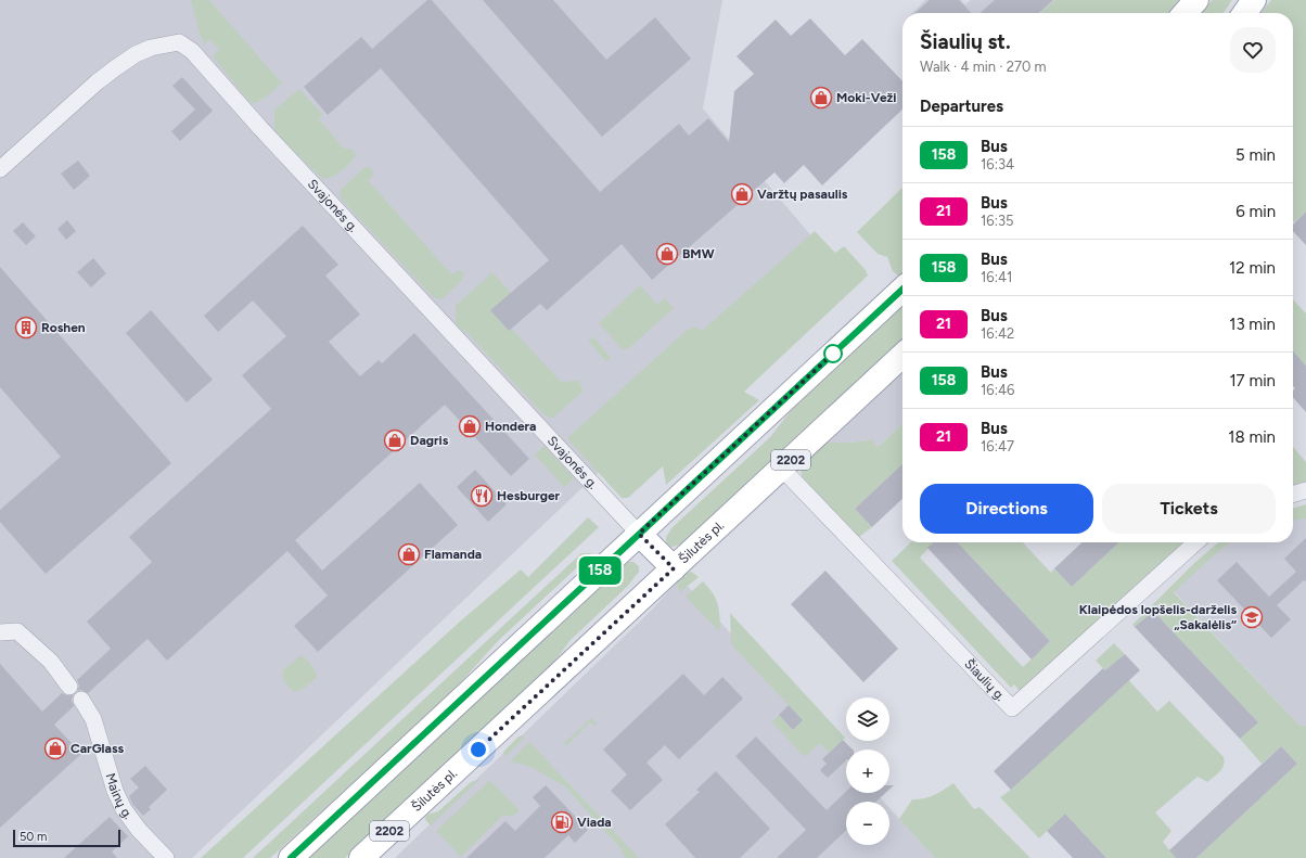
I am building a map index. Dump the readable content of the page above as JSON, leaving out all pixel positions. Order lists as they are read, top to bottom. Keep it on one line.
{"streets":{"main road":["2202","Šilutės pl."],"street":["Svajonės g.","Šiaulių g.","Mainų g."]},"crossings":[["Šilutės pl.","Šiaulių g."]],"places":{"shop":["Moki-Veži","Varžtų pasaulis","BMW","Hondera","Dagris","Flamanda","CarGlass"],"building":["Roshen"],"restaurant":["Hesburger"],"school or university":["Klaipėdos lopšelis-darželis „Sakalėlis“"],"fuel station":["Viada"]},"lines":["bus line 158"],"scale_bar":"50 m","page":{"on_map":"158","heading":[["Šiaulių st.","Walk · 4 min · 270 m"],"Departures"],"list":[{"mark":"158","name":"Bus","note":"16:34","value":"5 min"},{"mark":"21","name":"Bus","note":"16:35","value":"6 min"},{"mark":"158","name":"Bus","note":"16:41","value":"12 min"},{"mark":"21","name":"Bus","note":"16:42","value":"13 min"},{"mark":"158","name":"Bus","note":"16:46","value":"17 min"},{"mark":"21","name":"Bus","note":"16:47","value":"18 min"}],"buttons":["Directions","Tickets"],"map_buttons":["+","−"],"scale":"50 m"}}
